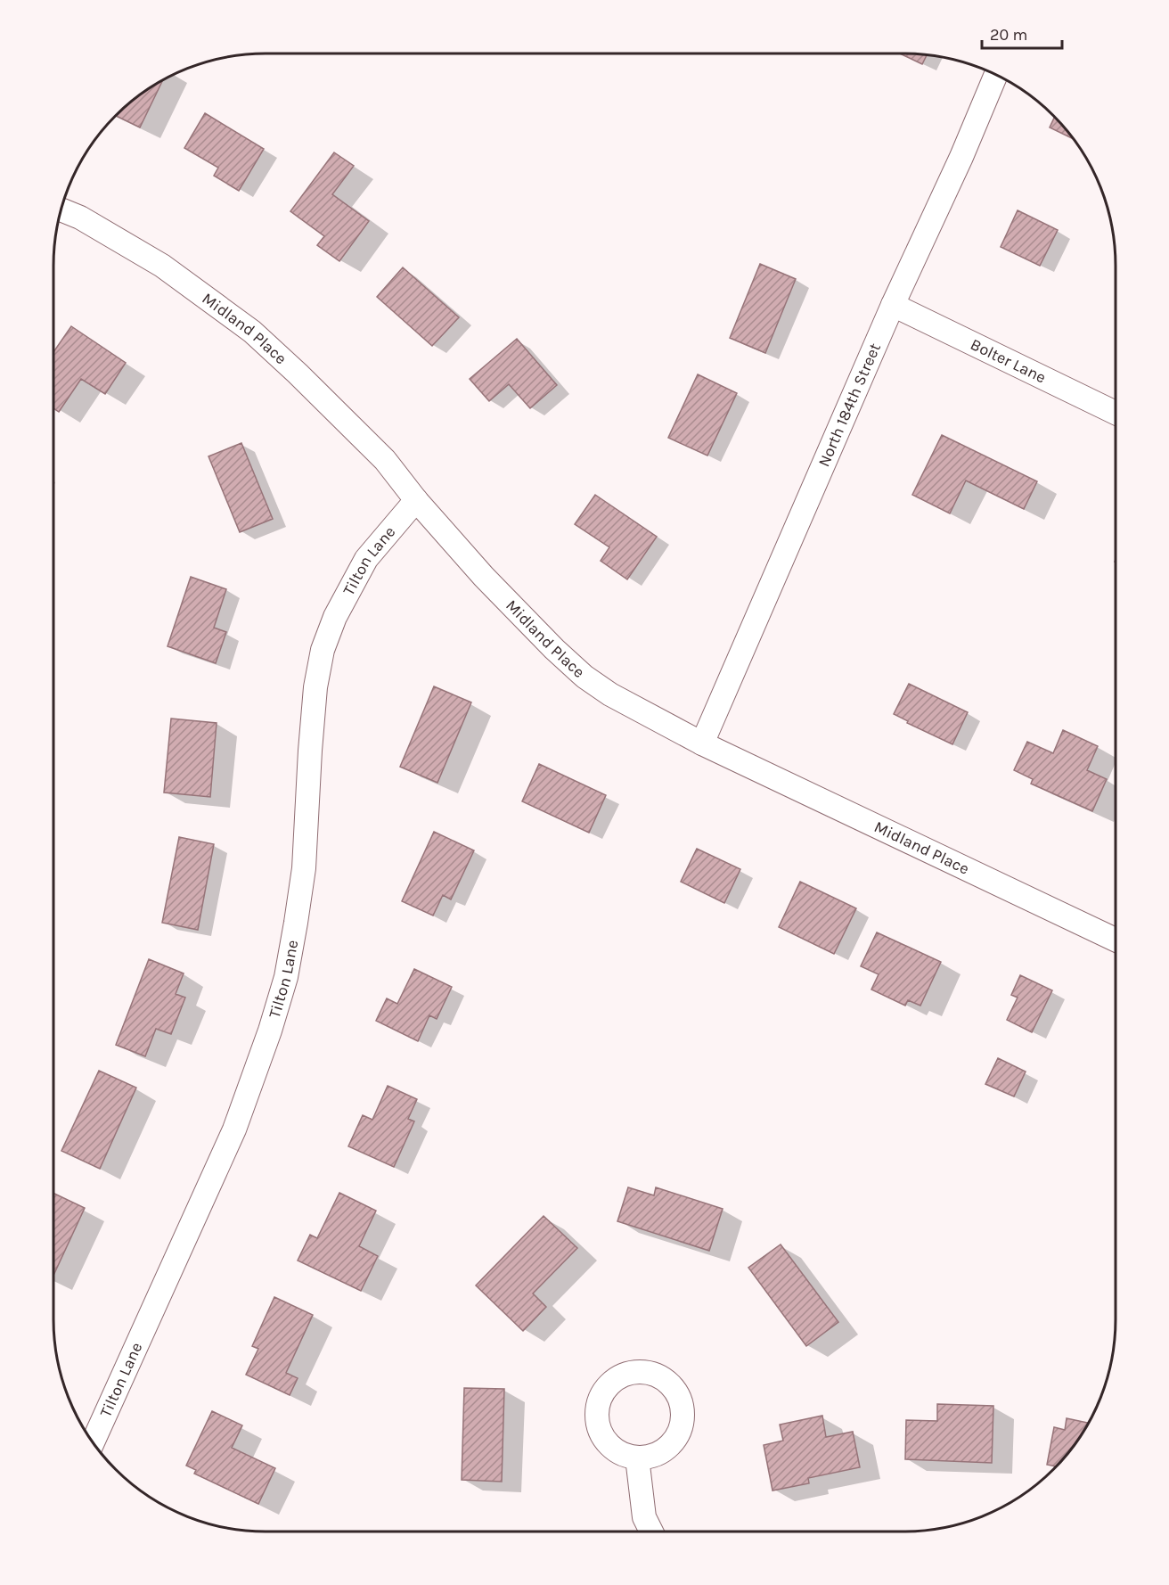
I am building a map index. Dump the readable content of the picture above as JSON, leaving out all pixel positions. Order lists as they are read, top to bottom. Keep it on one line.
{"streets":{"street":["Midland Place","Bolter Lane","North 184th Street","Tilton Lane"]},"crossings":[["Midland Place","North 184th Street"],["Midland Place","Tilton Lane"],["Bolter Lane","North 184th Street"]],"scale_bar":"20 m"}
